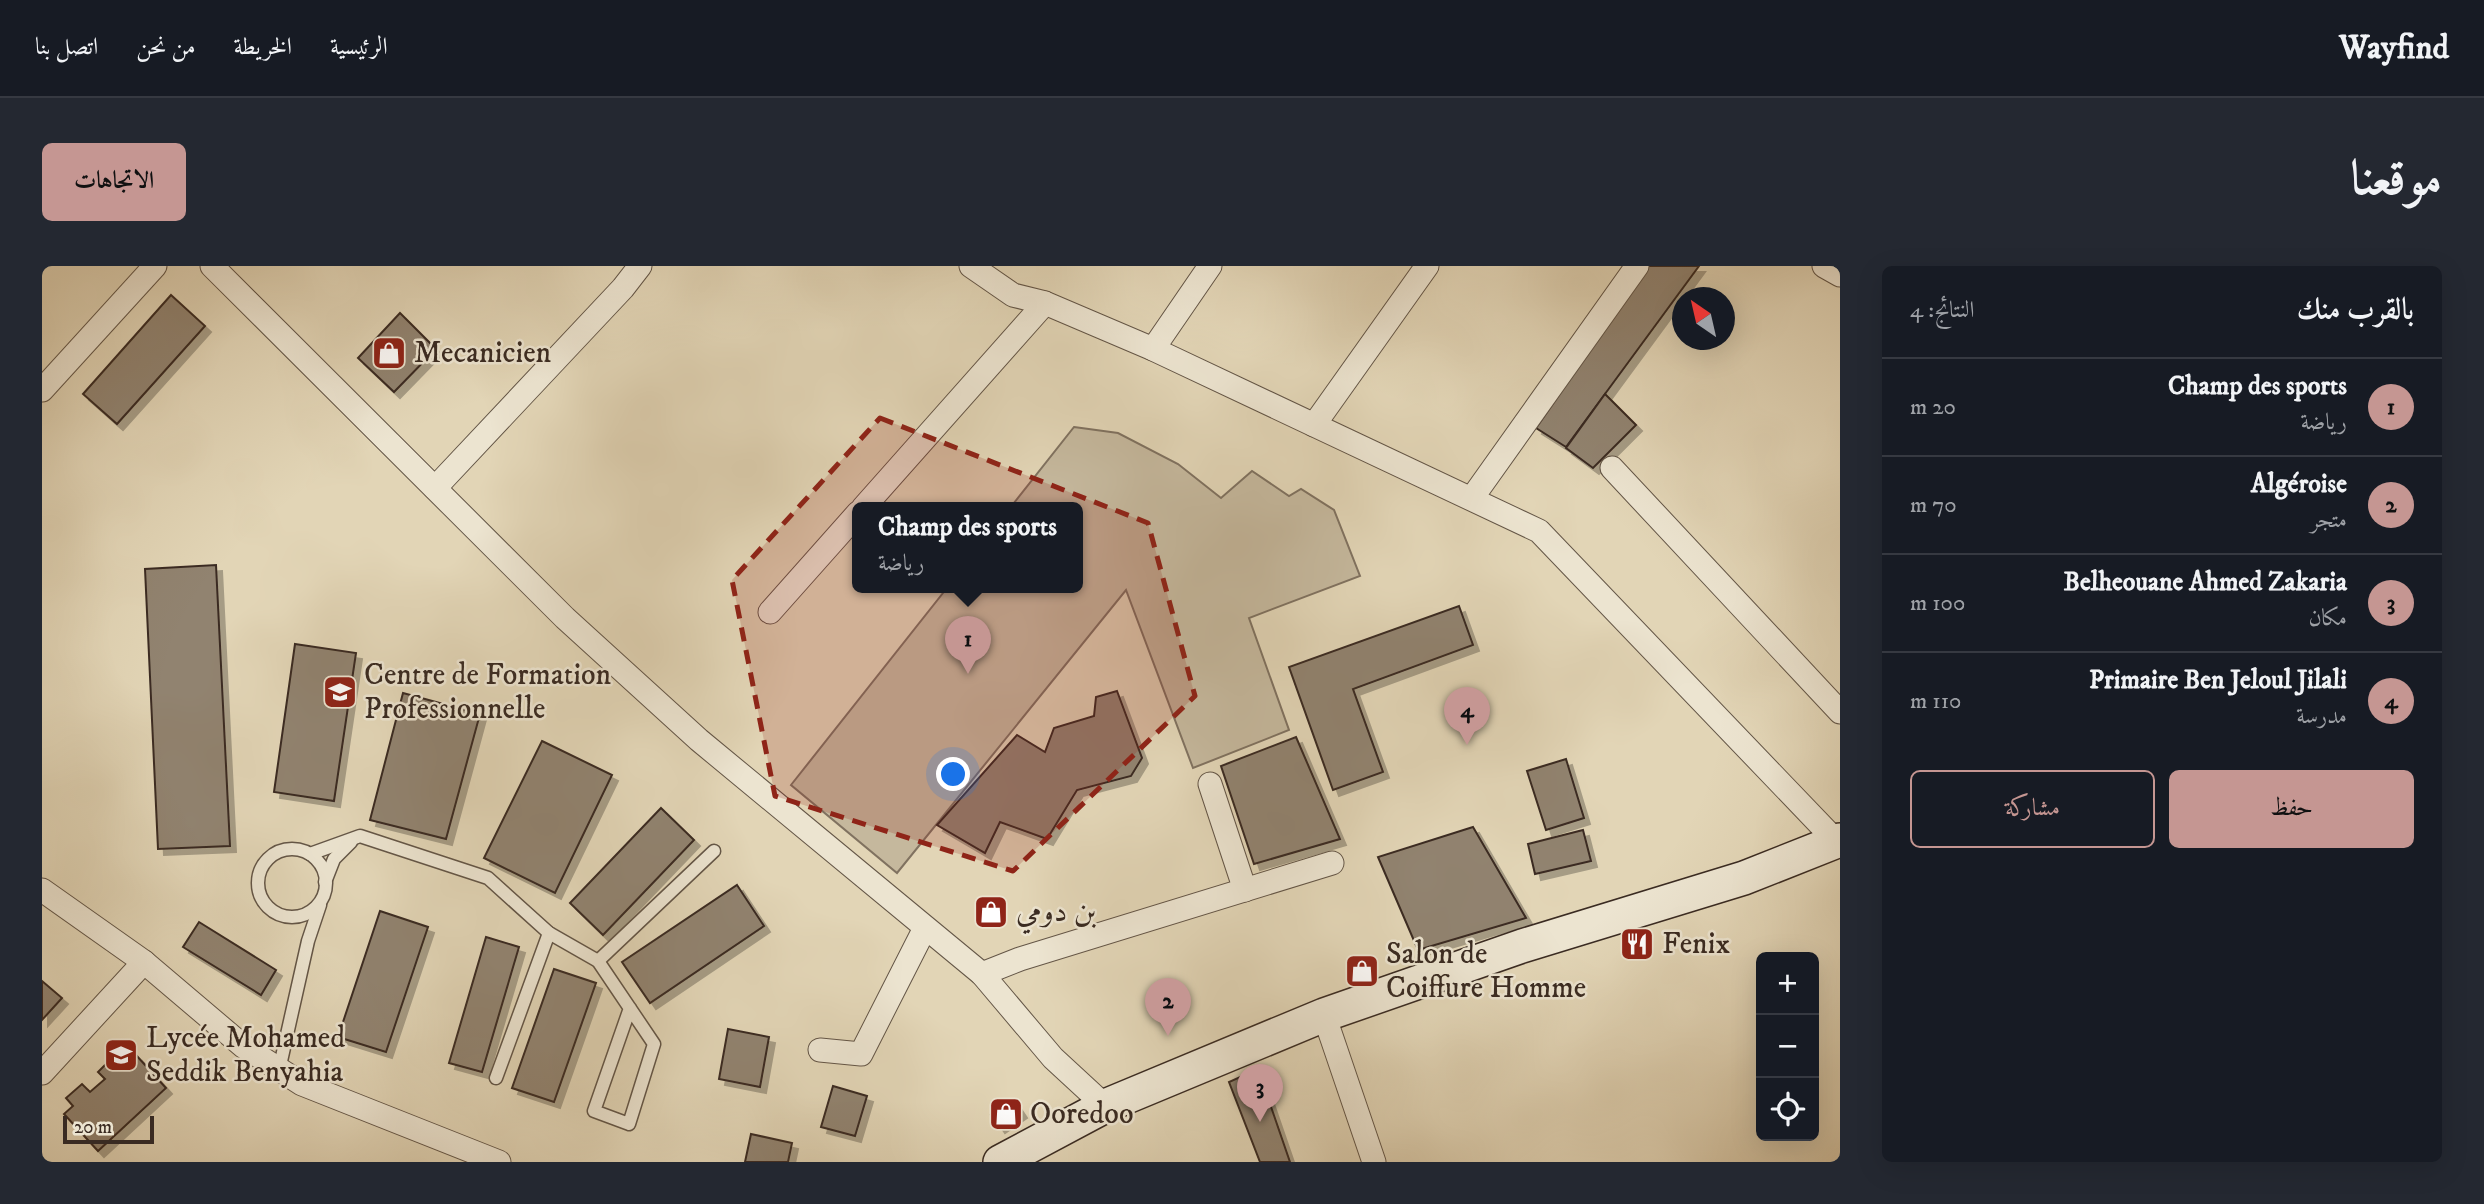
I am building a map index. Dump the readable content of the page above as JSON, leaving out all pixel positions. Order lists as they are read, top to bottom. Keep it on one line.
{"places":{"shop":["Mecanicien","بن دومي","Salon de Coiffure Homme","Ooredoo"],"school or university":["Centre de Formation Professionnelle","Lycée Mohamed Seddik Benyahia"],"restaurant":["Fenix"]},"scale_bar":"20 m","north":"top left","page":{"header":"Wayfind","nav":["الرئيسية","الخريطة","من نحن","اتصل بنا"],"title":"موقعنا","buttons":["الاتجاهات",["حفظ","مشاركة"]],"heading":["بالقرب منك","النتائج: 4"],"list":[{"mark":"1","name":"Champ des sports","note":"رياضة","value":"20 m"},{"mark":"2","name":"Algéroise","note":"متجر","value":"70 m"},{"mark":"3","name":"Belheouane Ahmed Zakaria","note":"مكان","value":"100 m"},{"mark":"4","name":"Primaire Ben Jeloul Jilali","note":"مدرسة","value":"110 m"}],"popup":["Champ des sports","رياضة"],"pins":["1","4","2","3"],"map_buttons":["+","−"],"scale":"20 m"}}
